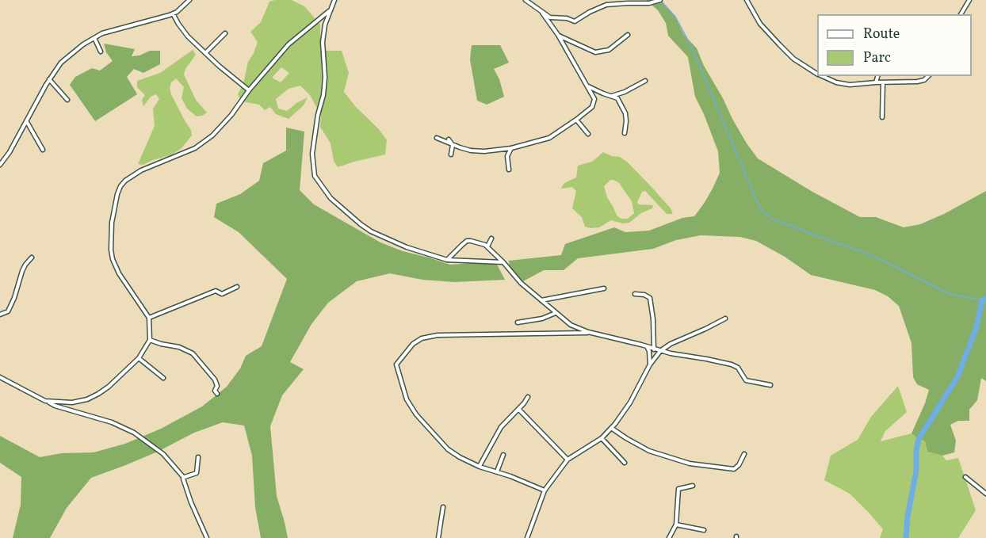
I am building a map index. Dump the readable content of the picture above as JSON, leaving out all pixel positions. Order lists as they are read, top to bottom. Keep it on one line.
{"legend":["Route","Parc"]}
